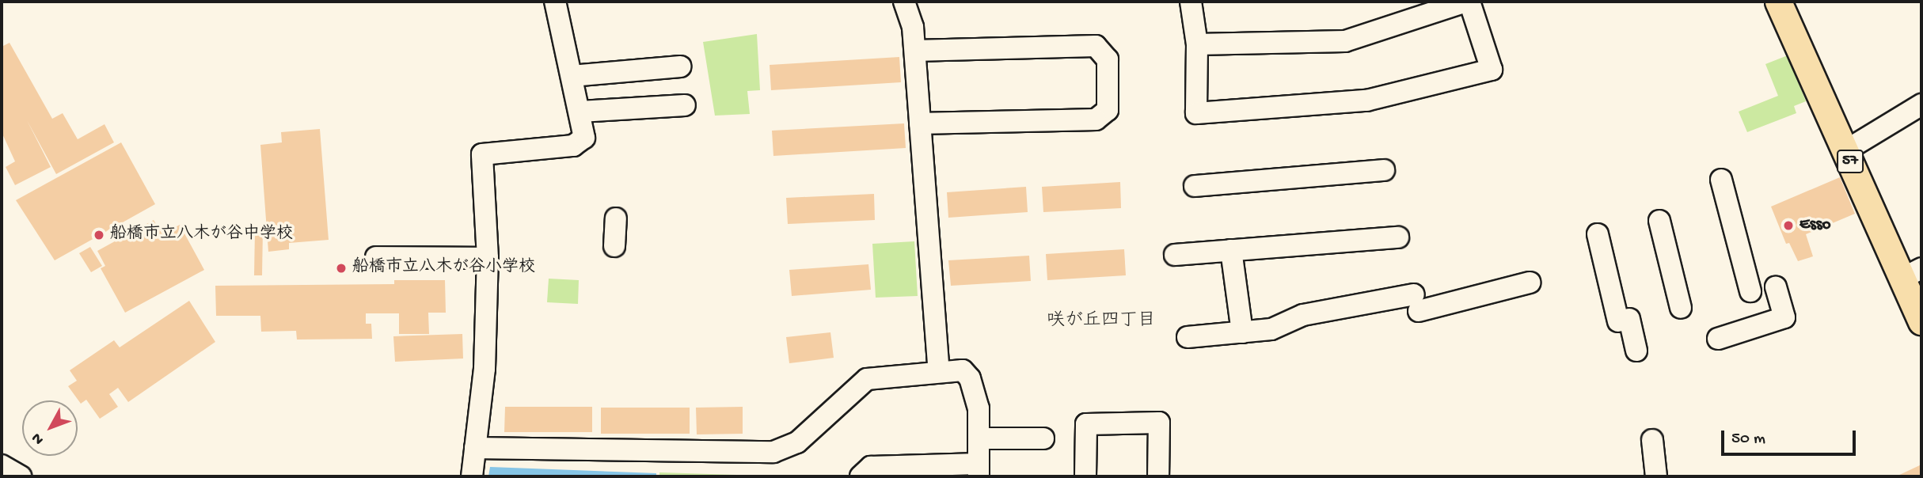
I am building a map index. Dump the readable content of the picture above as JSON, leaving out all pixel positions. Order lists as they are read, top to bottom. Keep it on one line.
{"streets":{"main road":["57"]},"districts":["咲が丘四丁目"],"places":["Esso","船橋市立八木が谷中学校","船橋市立八木が谷小学校"],"scale_bar":"50 m","north":"bottom left"}
